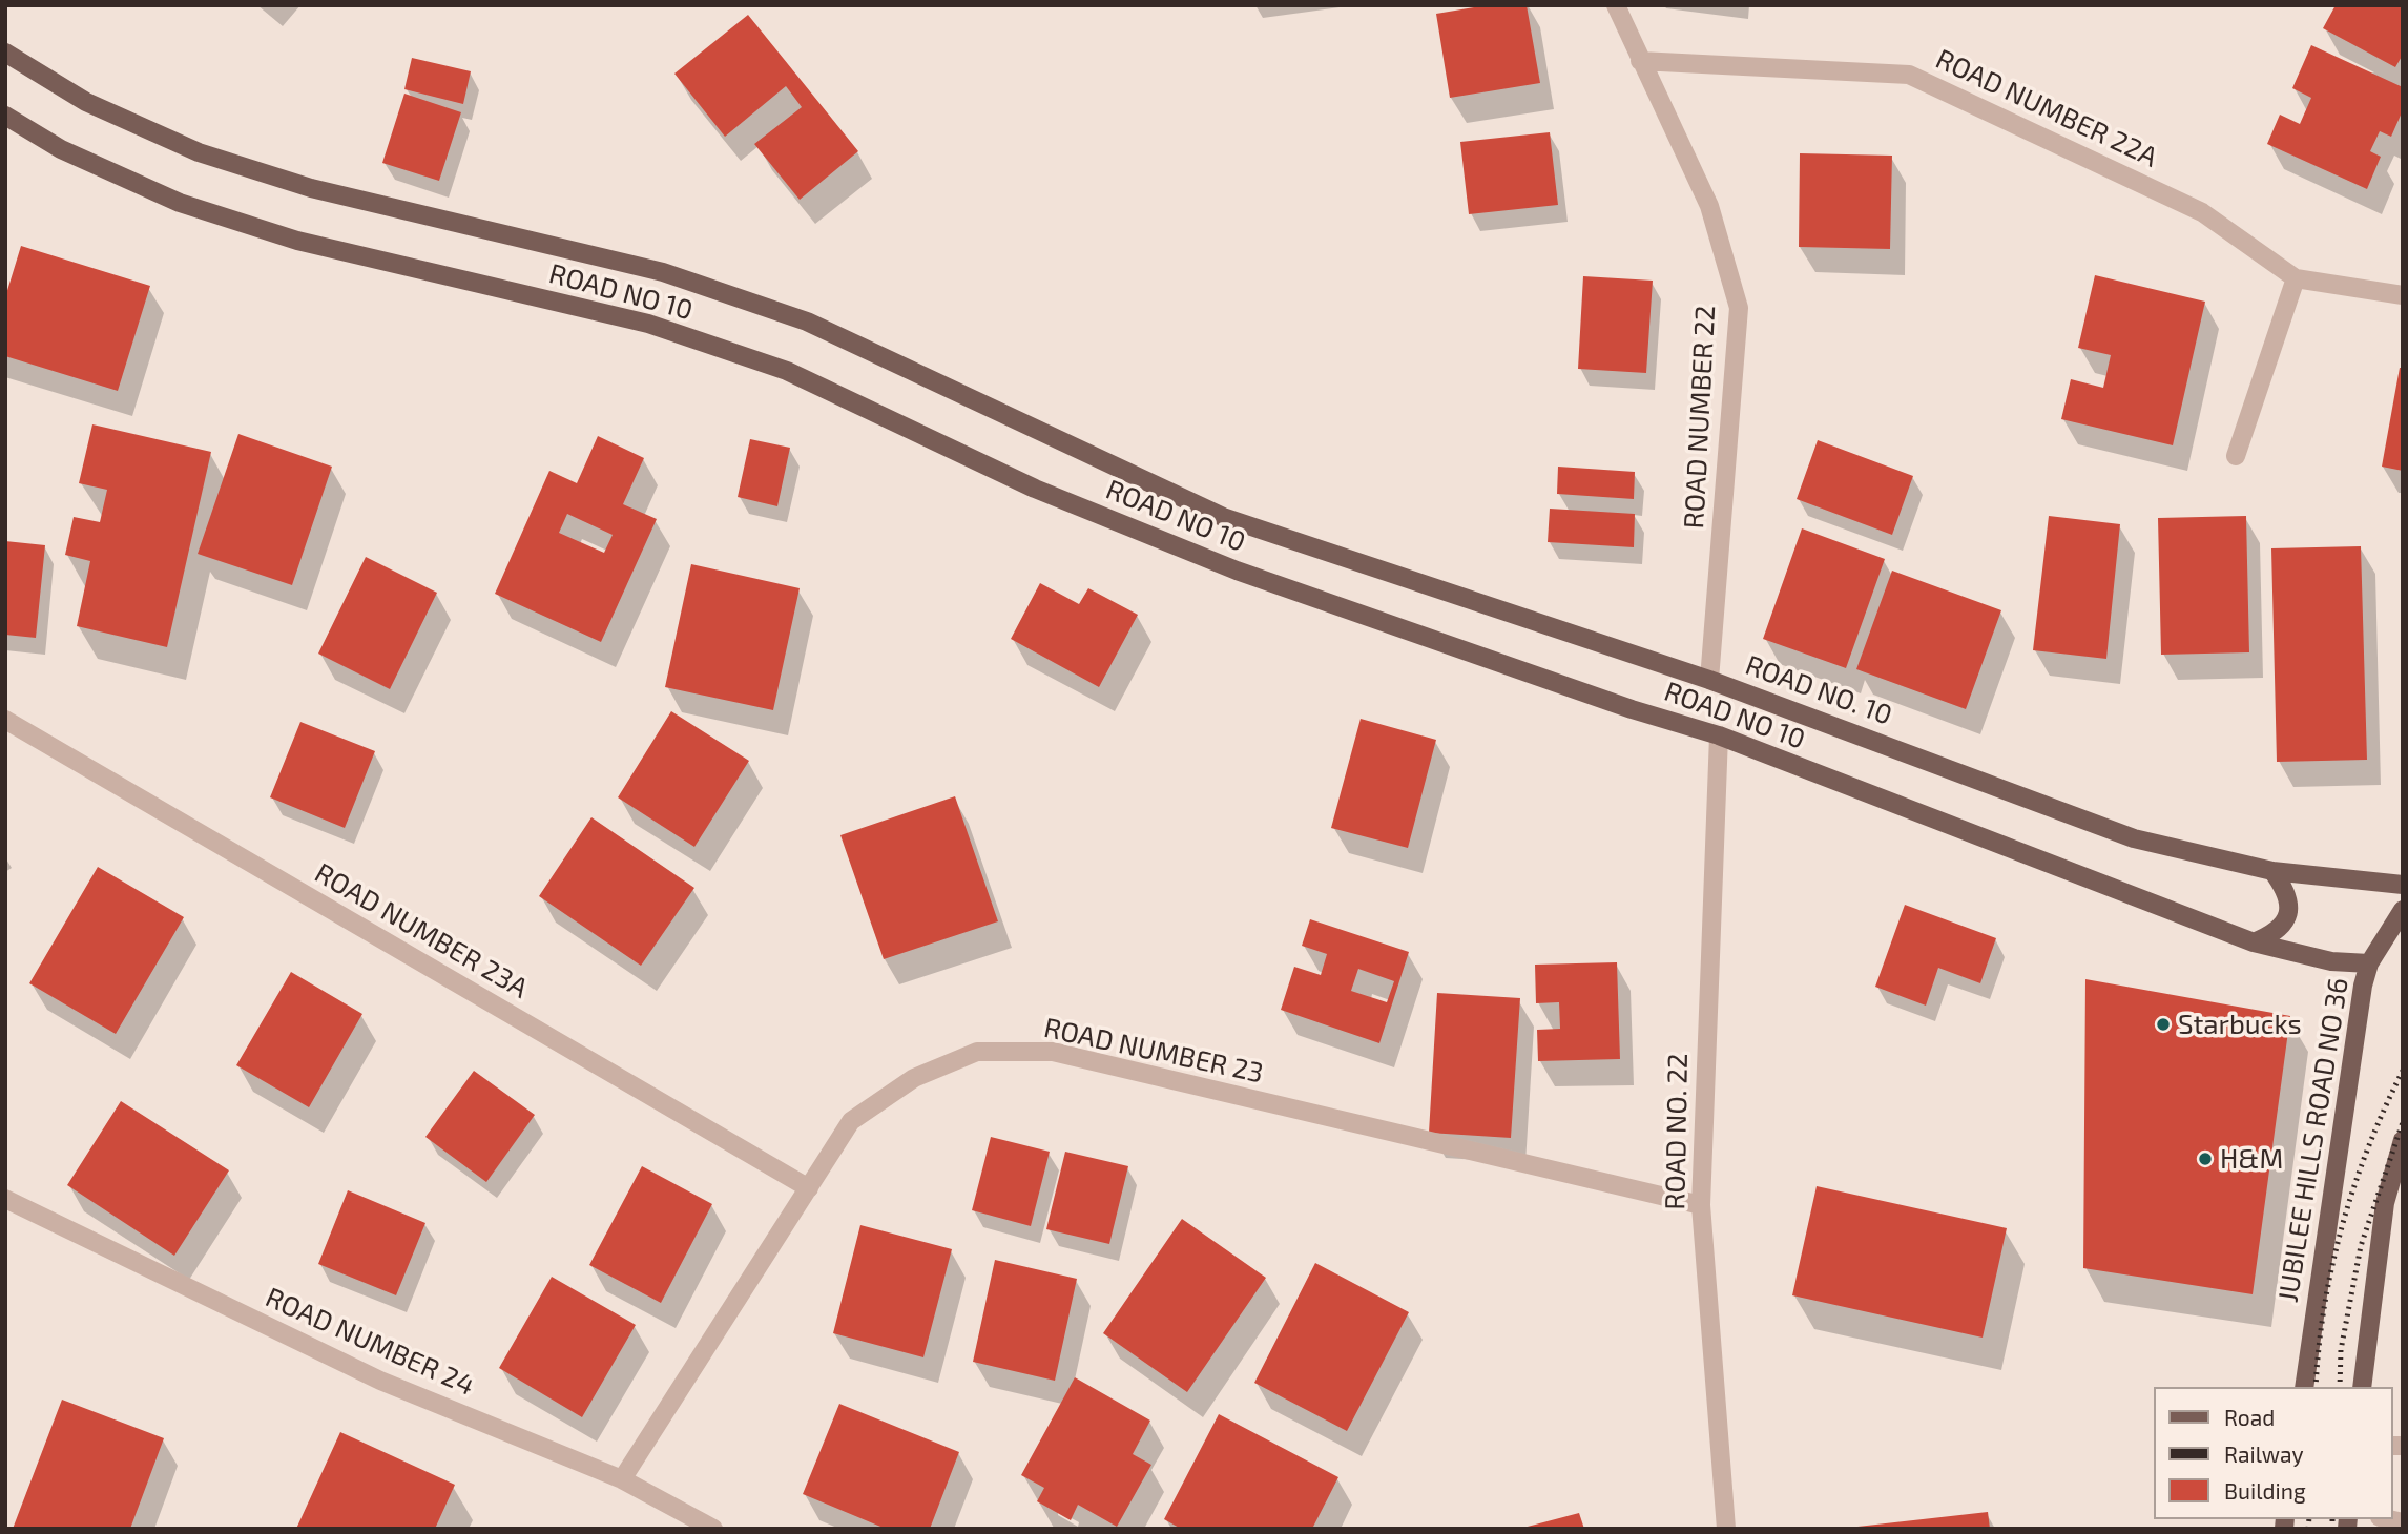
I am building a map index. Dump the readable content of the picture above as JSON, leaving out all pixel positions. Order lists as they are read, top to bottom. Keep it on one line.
{"streets":{"main road":["ROAD NO 10","ROAD NO. 10","JUBILEE HILLS ROAD NO 36"],"street":["ROAD NUMBER 22A","ROAD NUMBER 22","ROAD NUMBER 23A","ROAD NUMBER 23","ROAD NO. 22","ROAD NUMBER 24"]},"crossings":[["ROAD NUMBER 22A","ROAD NUMBER 22"],["ROAD NO 10","ROAD NO. 10"],["ROAD NO 10","ROAD NO. 22"],["ROAD NO 10","JUBILEE HILLS ROAD NO 36"],["ROAD NUMBER 22","ROAD NO. 10"],["ROAD NUMBER 23A","ROAD NUMBER 23"],["ROAD NUMBER 23","ROAD NO. 22"],["ROAD NUMBER 23","ROAD NUMBER 24"]],"places":["Starbucks","H&M"],"legend":["Road","Railway","Building"]}
